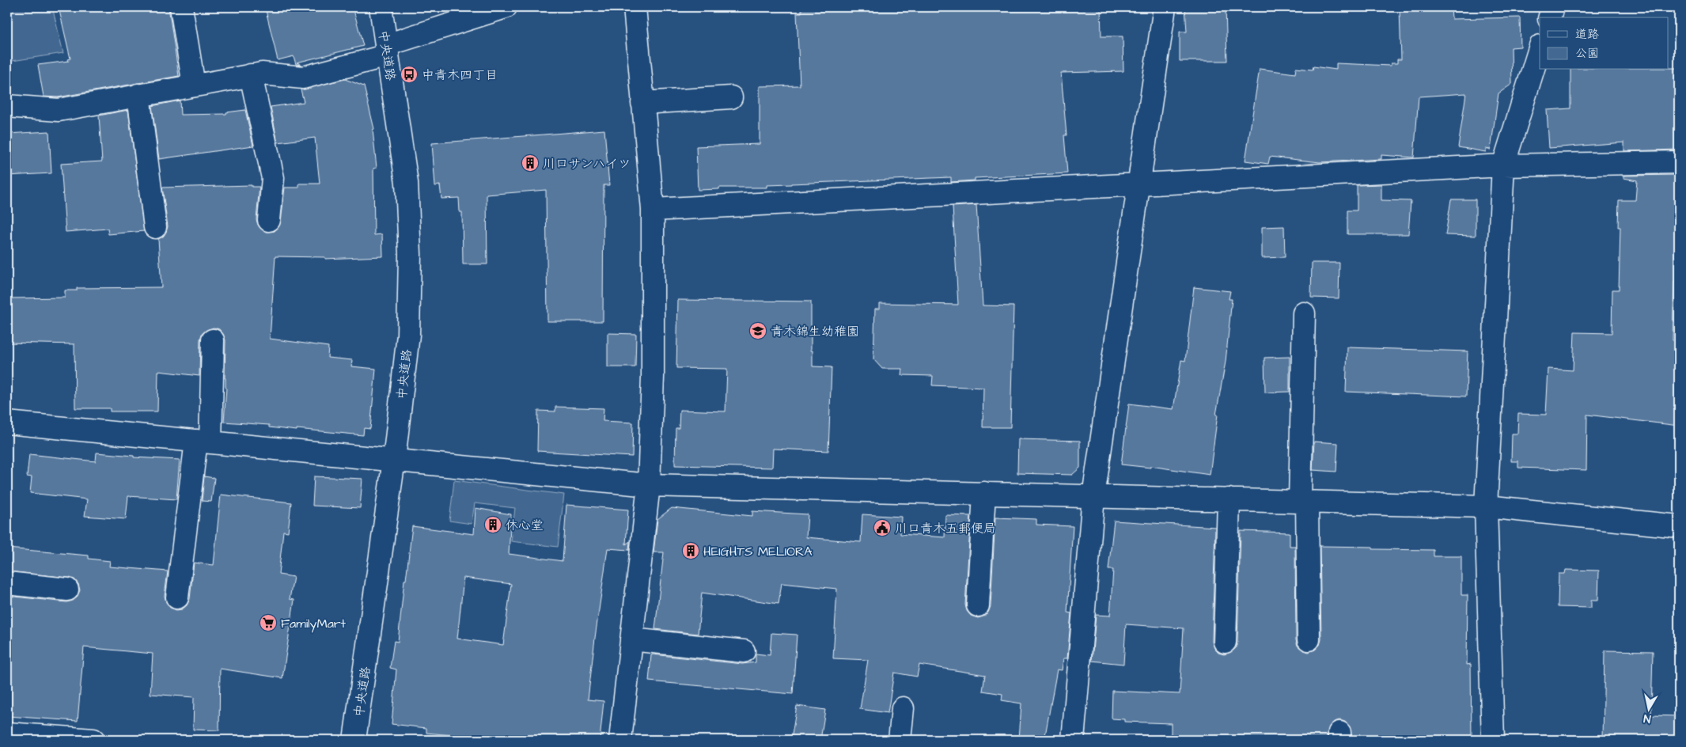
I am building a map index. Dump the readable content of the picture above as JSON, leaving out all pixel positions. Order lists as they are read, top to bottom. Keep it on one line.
{"streets":{"street":["中央道路"]},"places":{"bus stop":["中青木四丁目"],"building":["川口サンハイツ","休心堂","HEIGHTS MELIORA"],"school or university":["青木錦生幼稚園"],"public building":["川口青木五郵便局"],"supermarket":["FamilyMart"]},"legend":["道路","公園"],"north":"bottom"}
